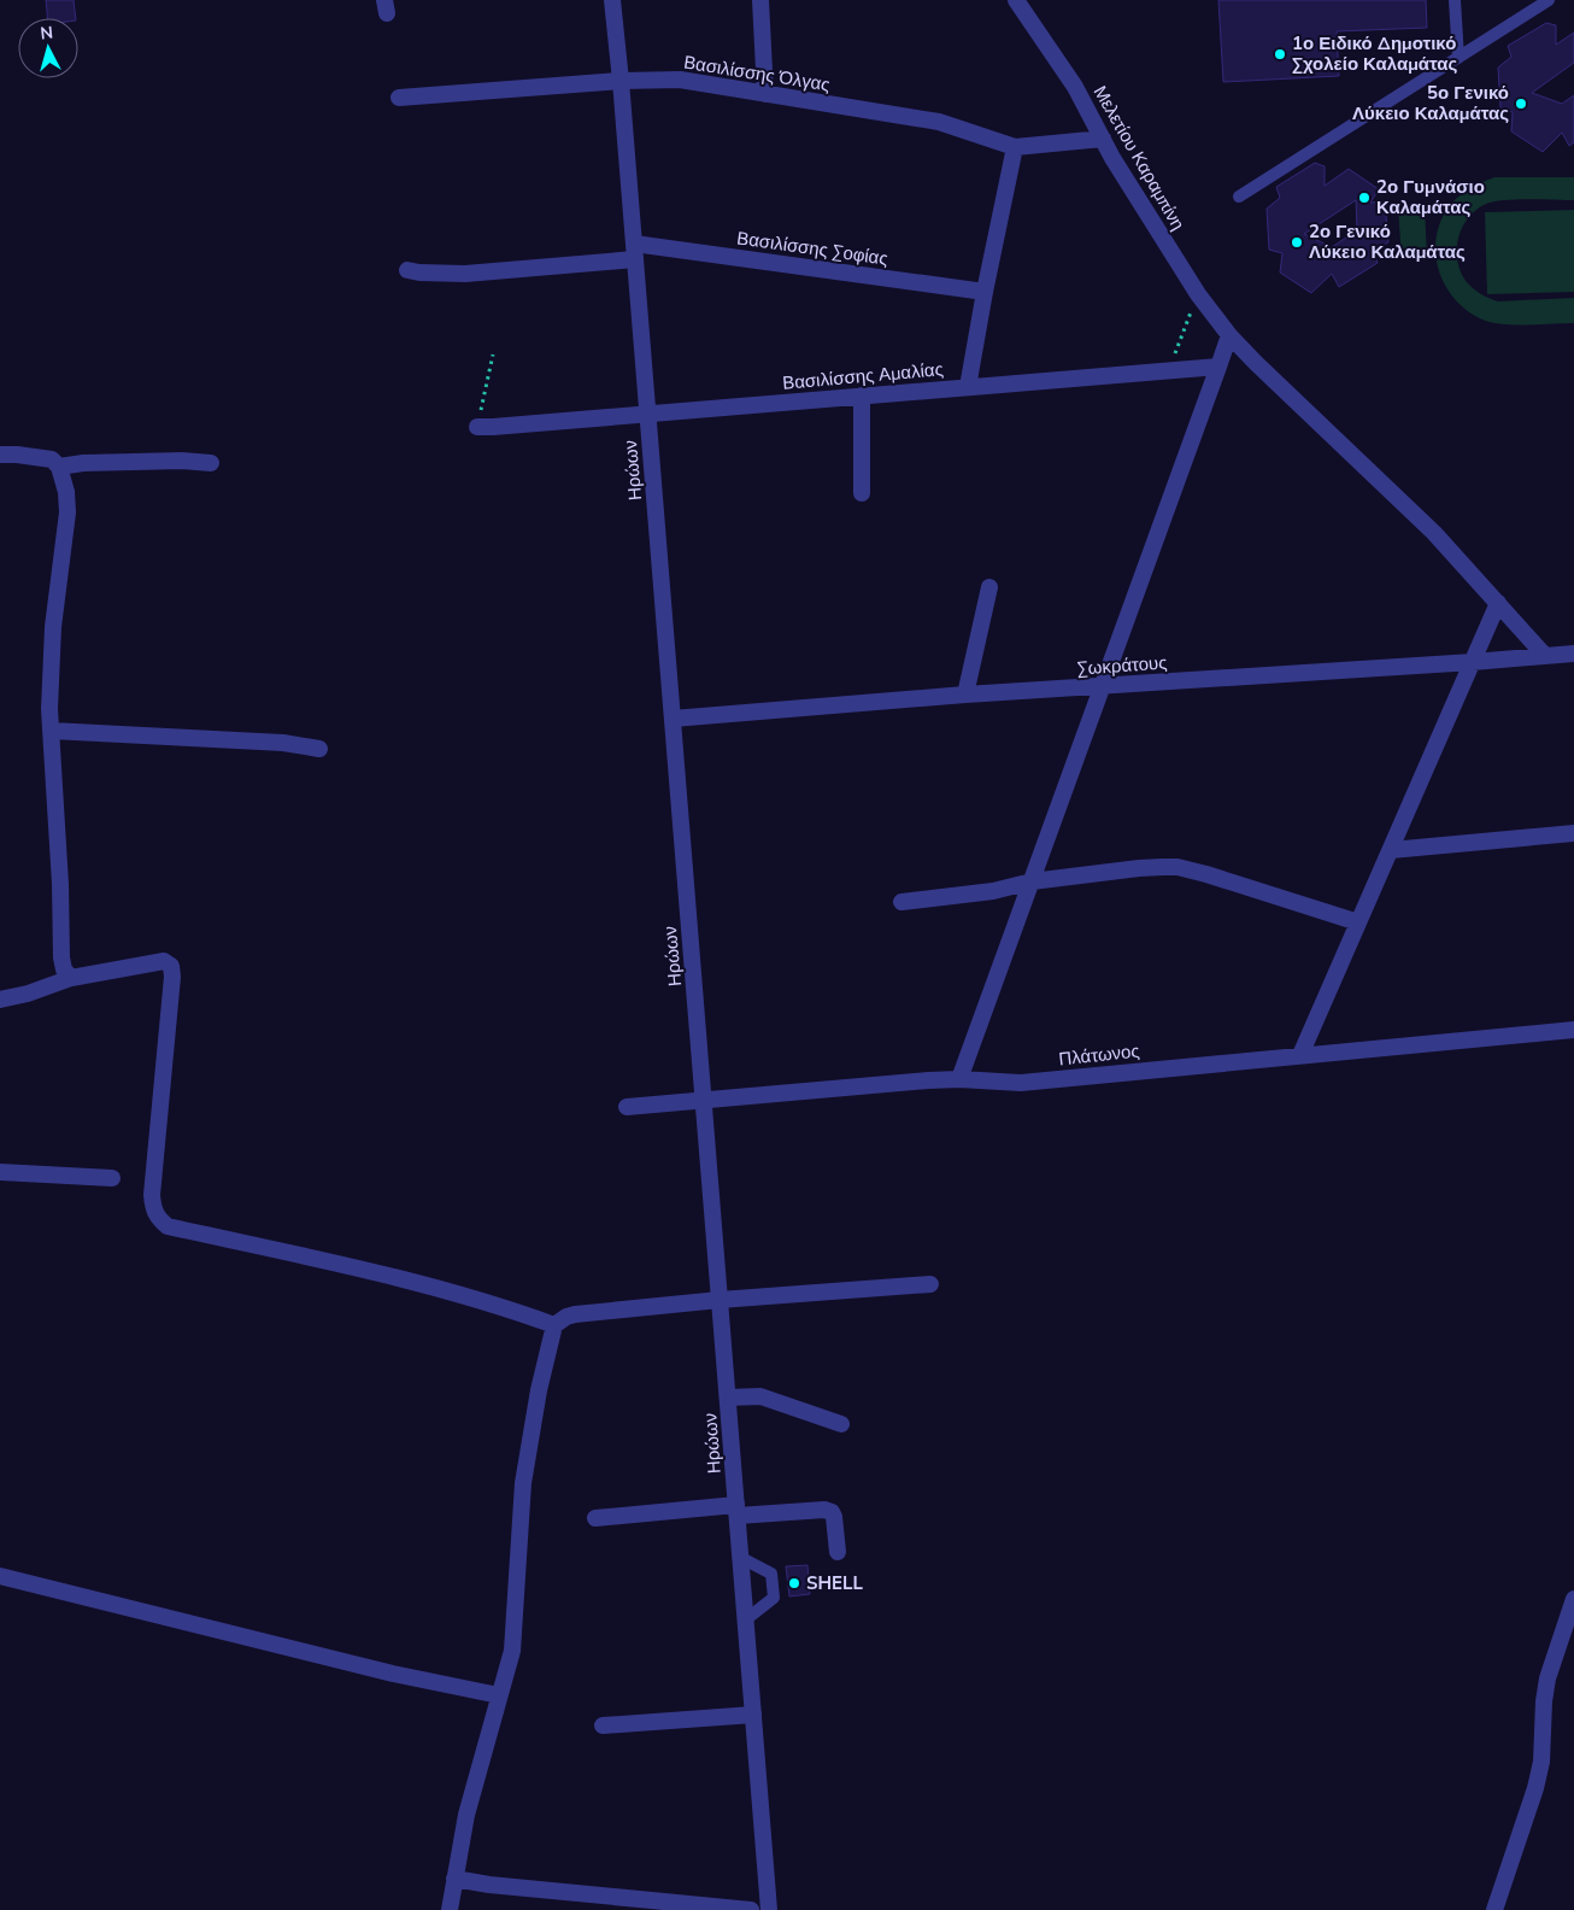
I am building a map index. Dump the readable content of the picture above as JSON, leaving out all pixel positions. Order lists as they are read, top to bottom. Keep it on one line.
{"streets":{"street":["Βασιλίσσης Όλγας","Μελετίου Καραμπίνη","Βασιλίσσης Σοφίας","Βασιλίσσης Αμαλίας","Ηρώων","Σωκράτους","Πλάτωνος"]},"crossings":[["Βασιλίσσης Όλγας","Μελετίου Καραμπίνη"],["Βασιλίσσης Όλγας","Ηρώων"],["Μελετίου Καραμπίνη","Σωκράτους"],["Βασιλίσσης Σοφίας","Ηρώων"],["Βασιλίσσης Αμαλίας","Ηρώων"],["Ηρώων","Σωκράτους"],["Ηρώων","Πλάτωνος"]],"places":["1ο Ειδικό Δημοτικό Σχολείο Καλαμάτας","5ο Γενικό Λύκειο Καλαμάτας","2ο Γυμνάσιο Καλαμάτας","2ο Γενικό Λύκειο Καλαμάτας","SHELL"],"north":"top"}
